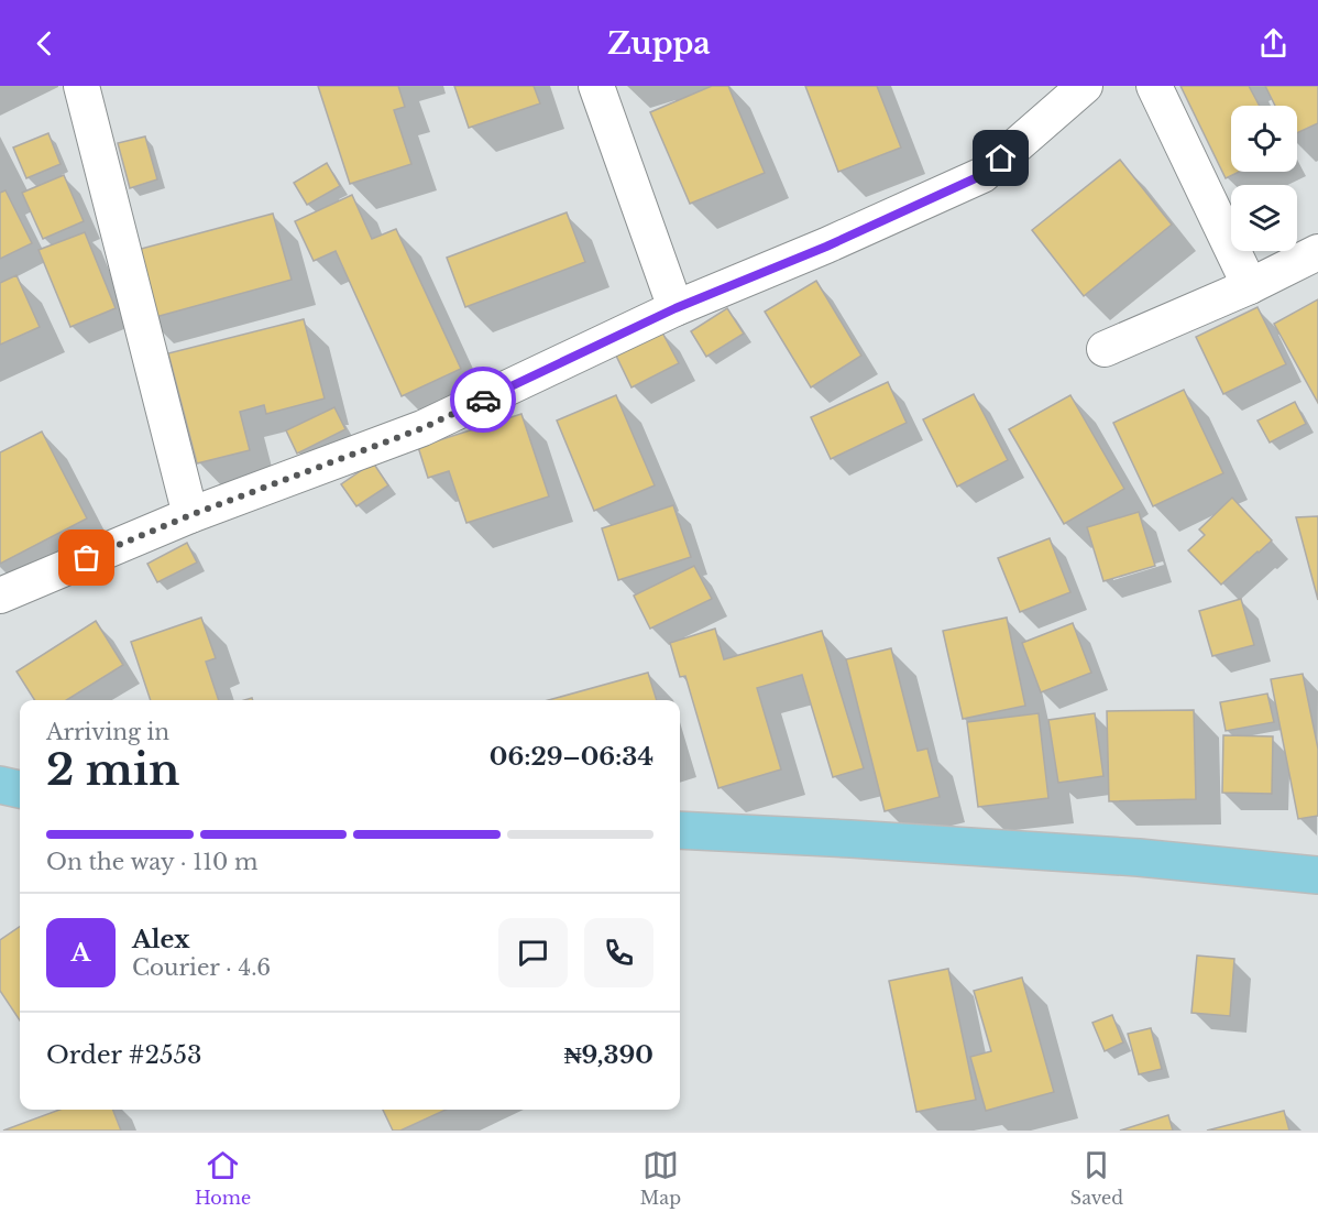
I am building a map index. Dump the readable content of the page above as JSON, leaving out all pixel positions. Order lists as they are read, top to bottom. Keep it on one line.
{"page":{"header":"Zuppa","heading":["2 min","Arriving in","06:29–06:34"],"panel":["Alex","Courier · 4.6","Order #2553","₦9,390"],"bar":"On the way · 110 m","round":"A","tabs":["Home","Map","Saved"]}}
